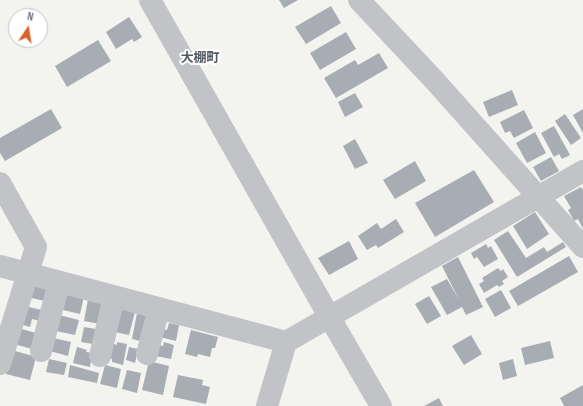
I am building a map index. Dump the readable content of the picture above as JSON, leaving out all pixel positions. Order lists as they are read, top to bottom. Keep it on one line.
{"districts":["大棚町"],"north":"top"}
